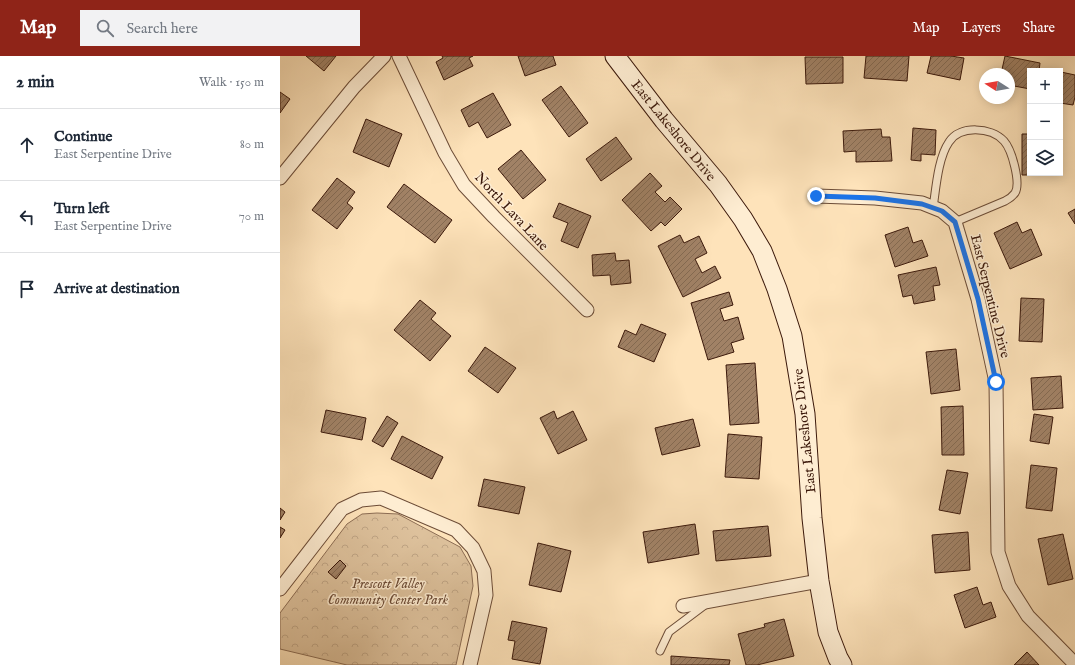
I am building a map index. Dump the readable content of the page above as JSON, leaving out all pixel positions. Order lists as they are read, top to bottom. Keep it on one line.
{"streets":{"main road":["East Lakeshore Drive"],"street":["North Lava Lane","East Serpentine Drive"]},"parks":["Prescott Valley Community Center Park"],"north":"left","page":{"header":"Map","search":"Search here","nav":["Map","Layers","Share"],"heading":["2 min","Walk · 150 m"],"map_buttons":["+","−"],"list":[["Continue","East Serpentine Drive","80 m"],["Turn left","East Serpentine Drive","70 m"],"Arrive at destination"]}}
